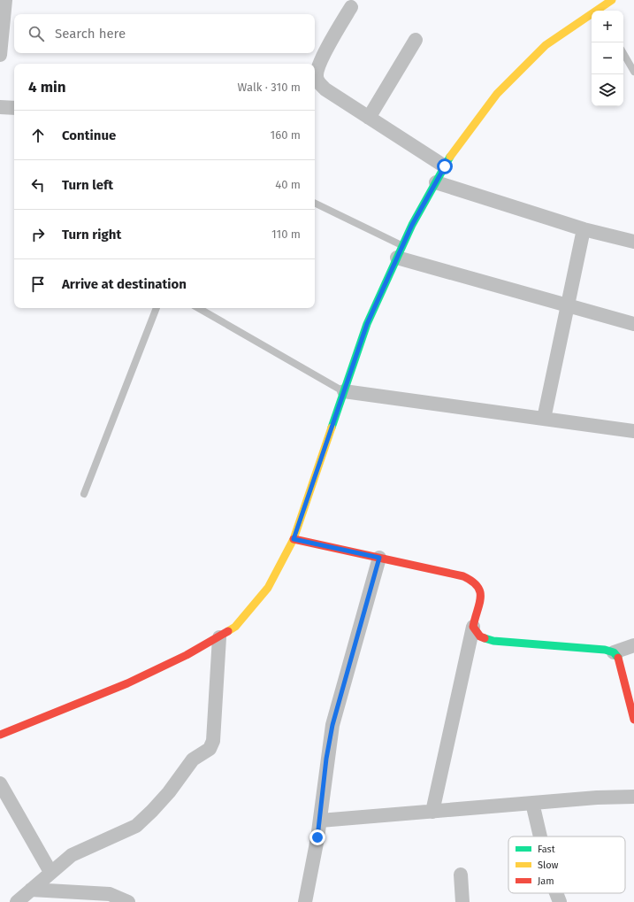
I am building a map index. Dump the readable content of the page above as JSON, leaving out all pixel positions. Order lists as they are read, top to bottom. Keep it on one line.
{"legend":["Fast","Slow","Jam"],"page":{"map_buttons":["+","−"],"search":"Search here","heading":["4 min","Walk · 310 m"],"list":[["Continue","160 m"],["Turn left","40 m"],["Turn right","110 m"],"Arrive at destination"]}}
